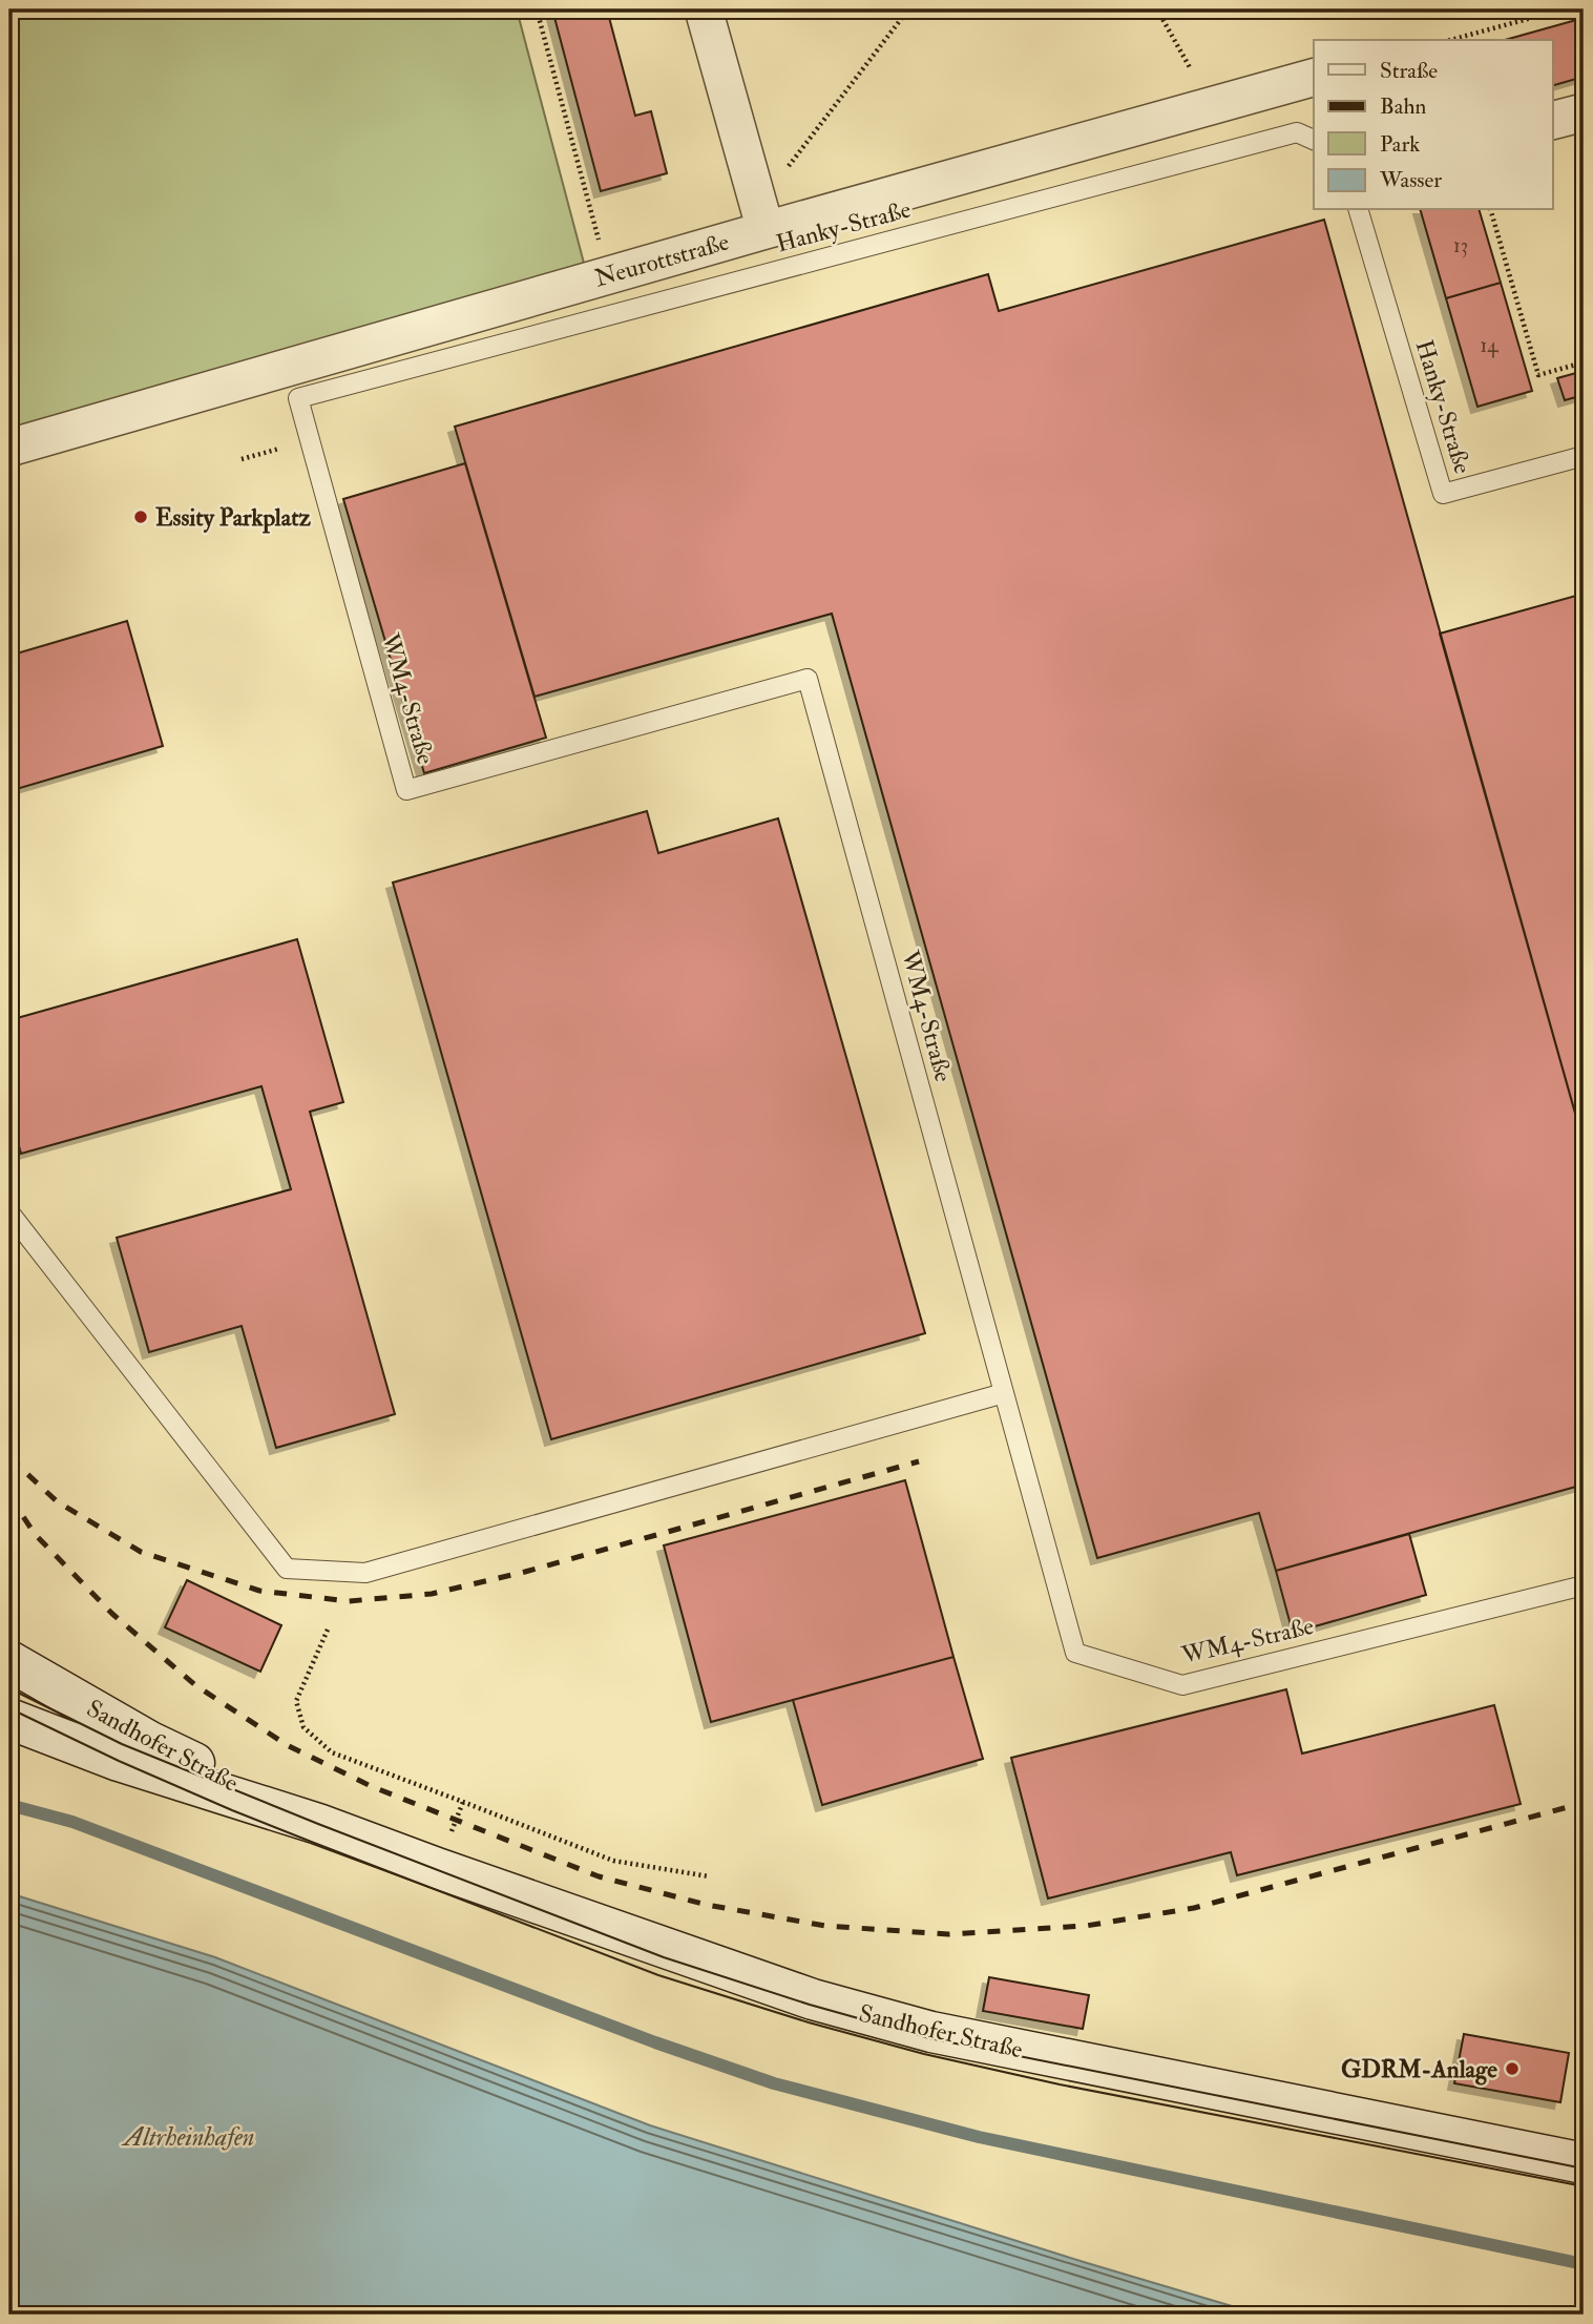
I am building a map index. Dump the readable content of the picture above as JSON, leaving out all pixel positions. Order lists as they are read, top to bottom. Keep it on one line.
{"streets":{"street":["Neurottstraße","Sandhofer Straße"],"lane":["Hanky-Straße","WM4-Straße"]},"crossings":[["Hanky-Straße","WM4-Straße"]],"water":["Altrheinhafen"],"places":["Essity Parkplatz","GDRM-Anlage"],"house_numbers":["13","14"],"legend":["Straße","Bahn","Park","Wasser"]}
